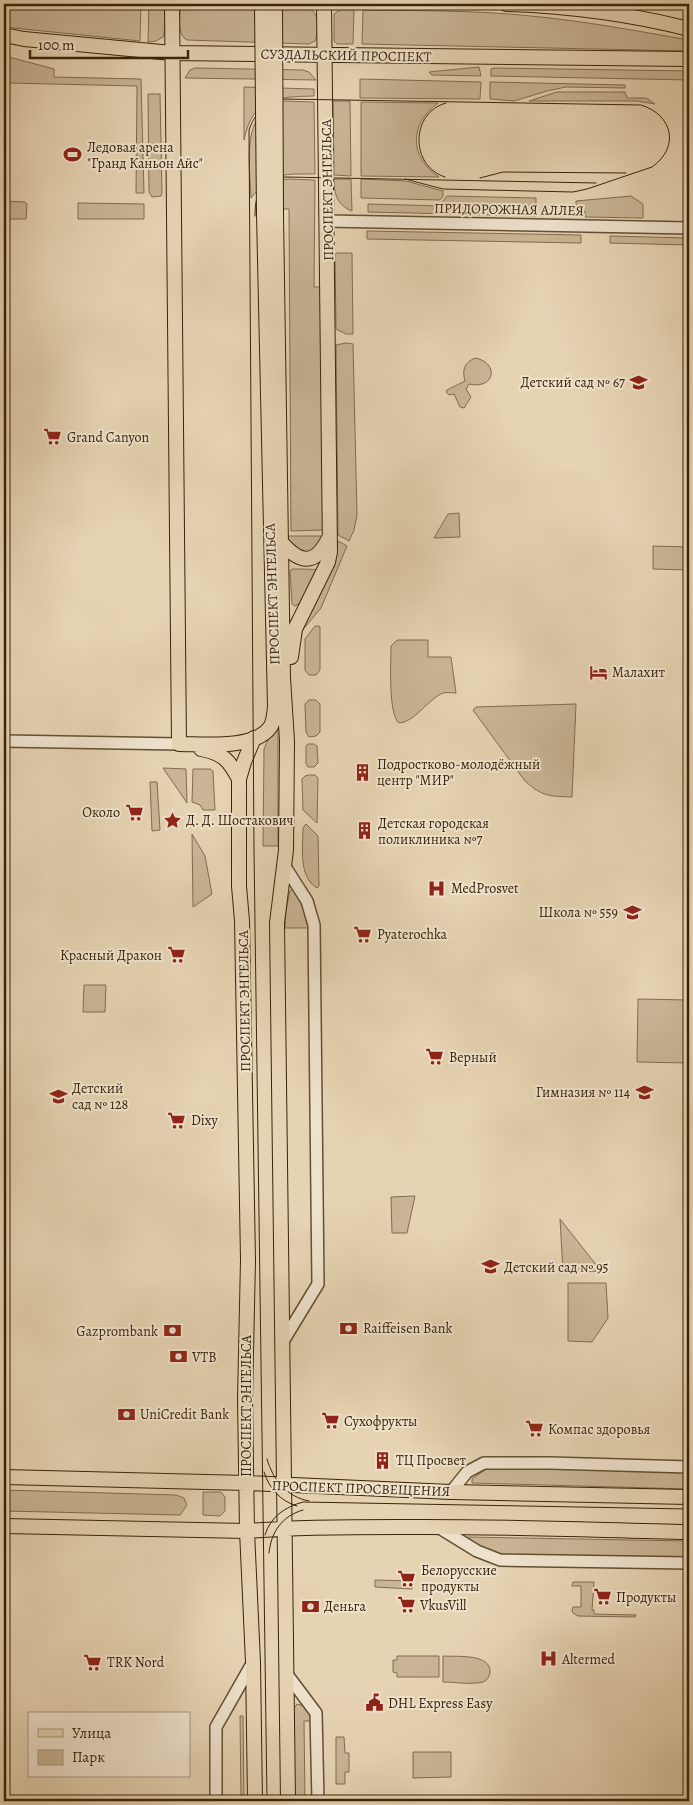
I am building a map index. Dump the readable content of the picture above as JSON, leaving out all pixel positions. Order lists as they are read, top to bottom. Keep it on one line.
{"streets":{"main road":["СУЗДАЛЬСКИЙ ПРОСПЕКТ","ПРОСПЕКТ ЭНГЕЛЬСА","ПРОСПЕКТ ПРОСВЕЩЕНИЯ"],"street":["ПРИДОРОЖНАЯ АЛЛЕЯ"]},"crossings":[["СУЗДАЛЬСКИЙ ПРОСПЕКТ","ПРОСПЕКТ ЭНГЕЛЬСА"],["ПРОСПЕКТ ЭНГЕЛЬСА","ПРИДОРОЖНАЯ АЛЛЕЯ"],["ПРОСПЕКТ ЭНГЕЛЬСА","ПРОСПЕКТ ПРОСВЕЩЕНИЯ"]],"places":{"sports":["Ледовая арена \"Гранд Каньон Айс\""],"school or university":["Детский сад № 67","Школа № 559","Гимназия № 114","Детский сад № 128","Детский сад № 95"],"supermarket":["Grand Canyon","Около","Pyaterochka","Красный Дракон","Верный","Dixy","Сухофрукты","Компас здоровья","Белорусские продукты","Продукты","VkusVill","TRK Nord"],"hotel":["Малахит"],"building":["Подростково-молодёжный центр \"МИР\"","Детская городская поликлиника №7","ТЦ Просвет"],"place":["Д. Д. Шостакович"],"hospital":["MedProsvet","Altermed"],"bank":["Raiffeisen Bank","Gazprombank","VTB","UniCredit Bank","Деньга"],"public building":["DHL Express Easy"]},"legend":["Улица","Парк"],"scale_bar":"100 m"}
